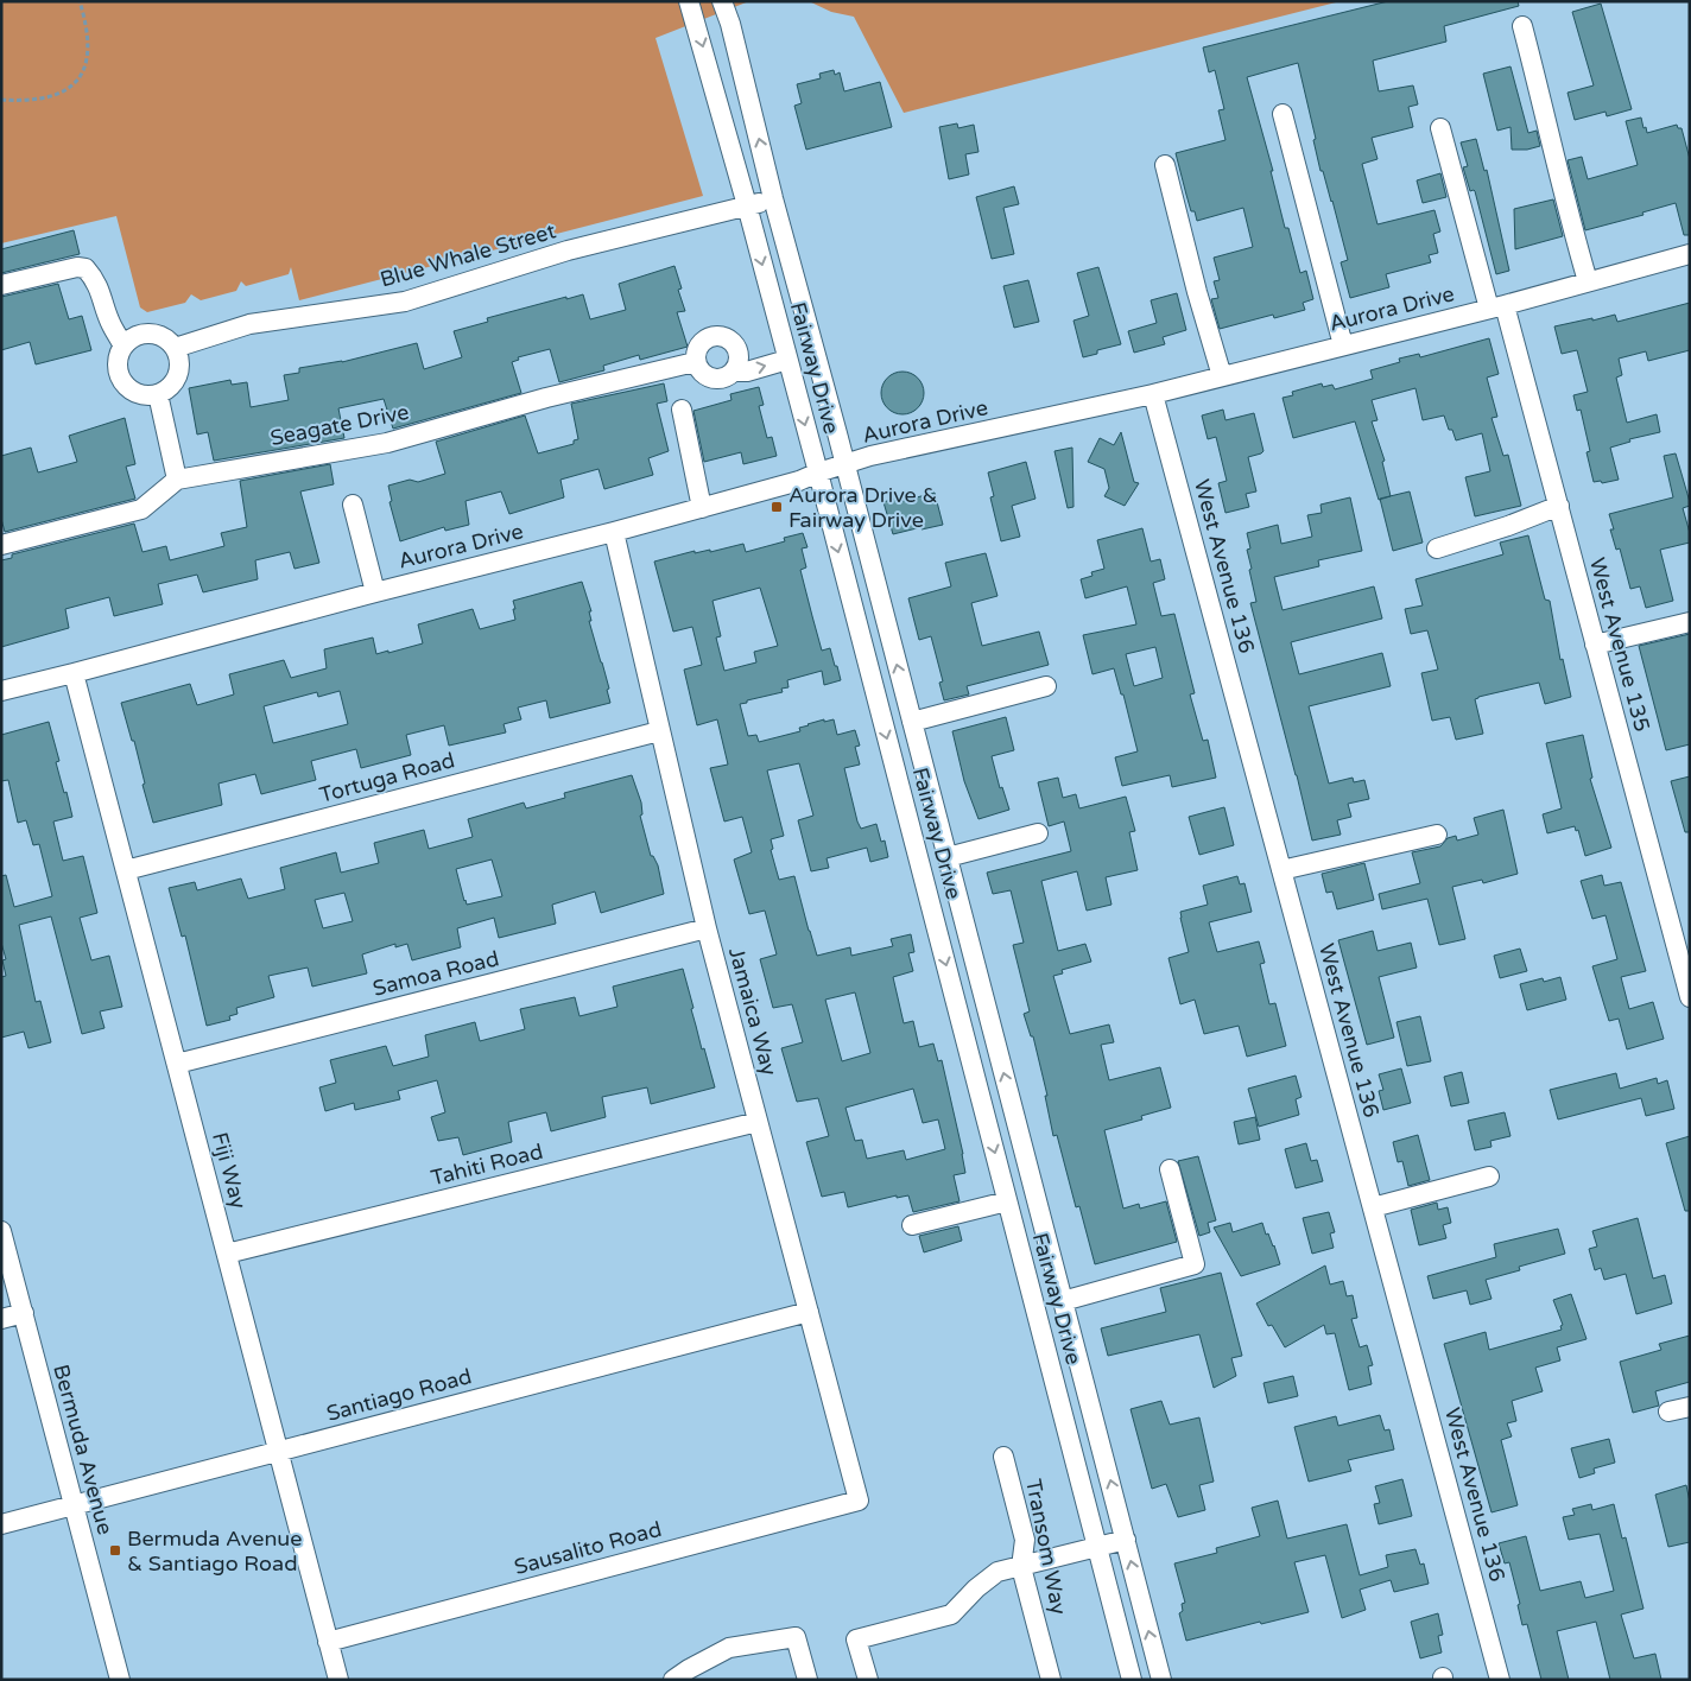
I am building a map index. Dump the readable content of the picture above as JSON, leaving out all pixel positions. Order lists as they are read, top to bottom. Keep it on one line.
{"streets":{"street":["Blue Whale Street","Aurora Drive","Fairway Drive","Seagate Drive","West Avenue 136","West Avenue 135","Tortuga Road","Samoa Road","Jamaica Way","Tahiti Road","Fiji Way","Santiago Road","Bermuda Avenue","Transom Way","Sausalito Road"]},"crossings":[["Blue Whale Street","Fairway Drive"],["Aurora Drive","Fairway Drive"],["Aurora Drive","West Avenue 136"],["Aurora Drive","West Avenue 135"],["Aurora Drive","Jamaica Way"],["Aurora Drive","Fiji Way"],["Tortuga Road","Jamaica Way"],["Tortuga Road","Fiji Way"],["Samoa Road","Jamaica Way"],["Samoa Road","Fiji Way"],["Jamaica Way","Tahiti Road"],["Jamaica Way","Santiago Road"],["Jamaica Way","Sausalito Road"],["Tahiti Road","Fiji Way"],["Fiji Way","Santiago Road"],["Fiji Way","Sausalito Road"],["Santiago Road","Bermuda Avenue"]],"places":{"transit":["Aurora Drive & Fairway Drive","Bermuda Avenue & Santiago Road"]}}
